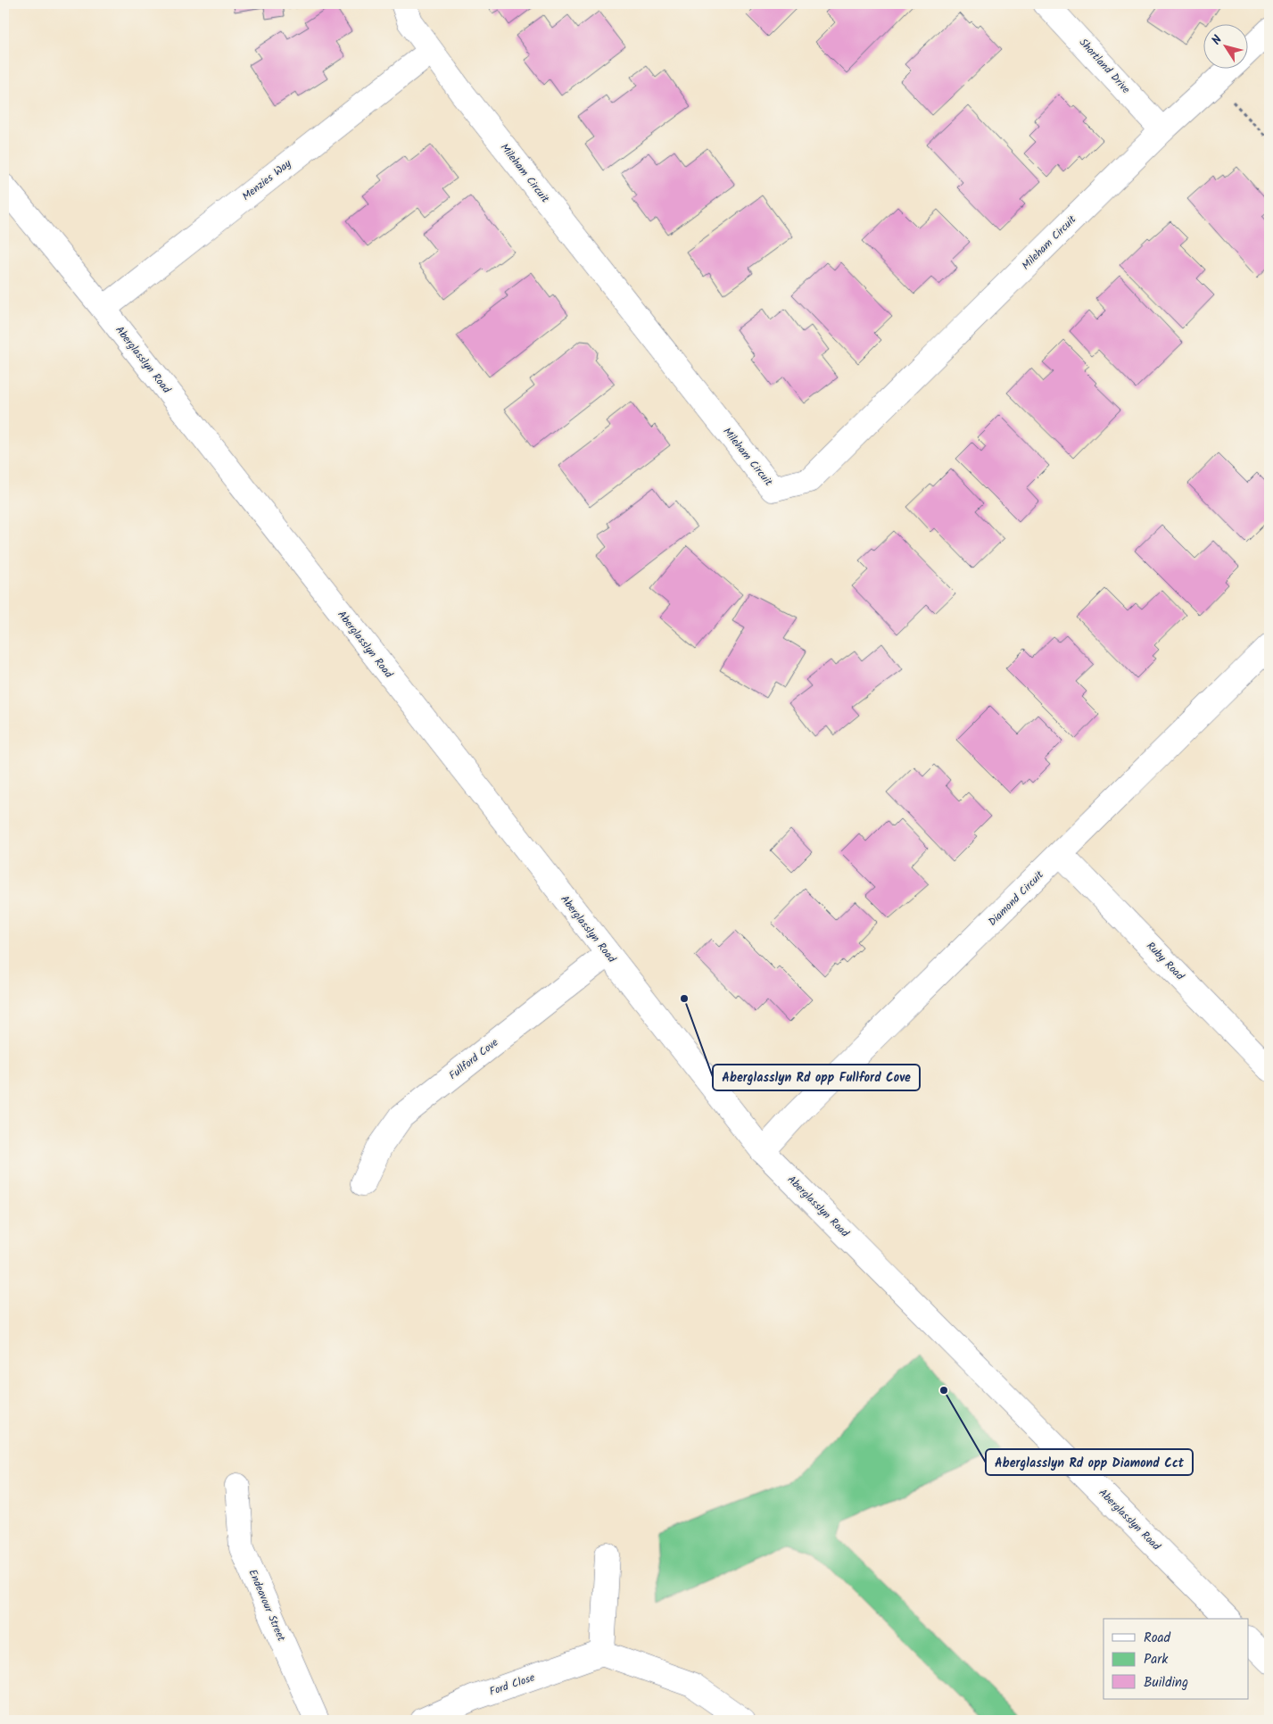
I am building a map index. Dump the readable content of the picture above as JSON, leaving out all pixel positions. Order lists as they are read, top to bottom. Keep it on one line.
{"streets":{"street":["Shortland Drive","Mileham Circuit","Menzies Way","Aberglasslyn Road","Diamond Circuit","Ruby Road","Fullford Cove","Endeavour Street","Ford Close"]},"crossings":[["Shortland Drive","Mileham Circuit"],["Mileham Circuit","Menzies Way"],["Menzies Way","Aberglasslyn Road"],["Aberglasslyn Road","Diamond Circuit"],["Aberglasslyn Road","Fullford Cove"],["Diamond Circuit","Ruby Road"]],"places":["Aberglasslyn Rd opp Fullford Cove","Aberglasslyn Rd opp Diamond Cct"],"legend":["Road","Park","Building"],"north":"top left"}
